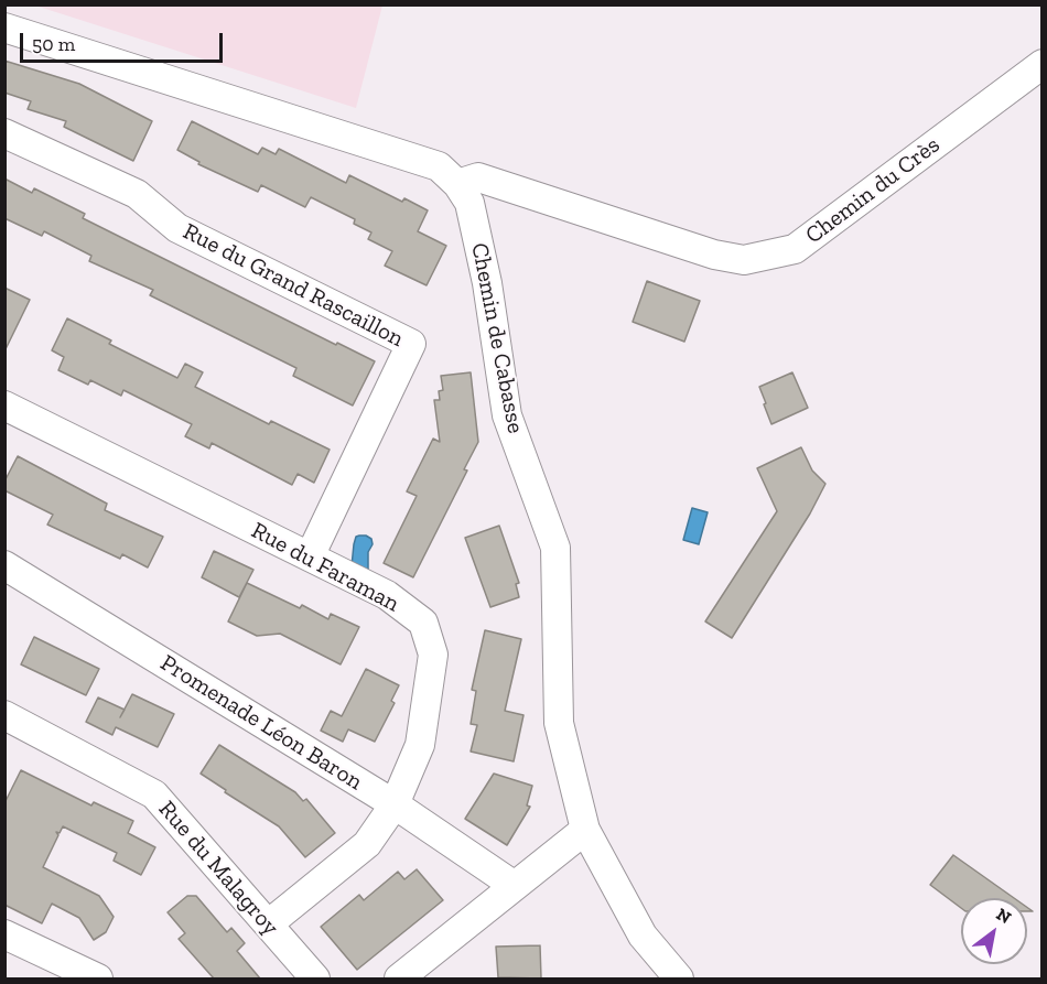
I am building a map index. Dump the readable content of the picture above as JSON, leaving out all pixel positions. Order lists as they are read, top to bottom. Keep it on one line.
{"streets":{"street":["Chemin du Crès","Rue du Grand Rascaillon","Chemin de Cabasse","Rue du Faraman","Promenade Léon Baron","Rue du Malagroy"]},"crossings":[["Chemin du Crès","Chemin de Cabasse"],["Rue du Grand Rascaillon","Rue du Faraman"],["Rue du Faraman","Promenade Léon Baron"],["Rue du Faraman","Rue du Malagroy"]],"scale_bar":"50 m","north":"top right"}
